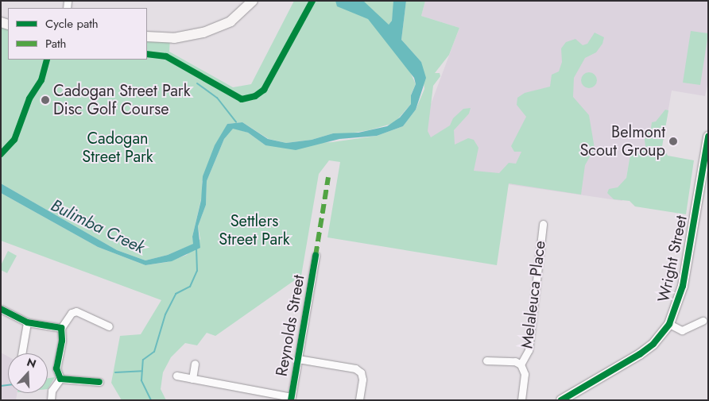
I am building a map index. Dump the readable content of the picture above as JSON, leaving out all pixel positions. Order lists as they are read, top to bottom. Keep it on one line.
{"streets":{"street":["Wright Street","Melaleuca Place","Reynolds Street"]},"water":["Bulimba Creek"],"parks":["Cadogan Street Park","Settlers Street Park"],"places":["Cadogan Street Park Disc Golf Course","Belmont Scout Group"],"legend":["Cycle path","Path"],"north":"top"}
